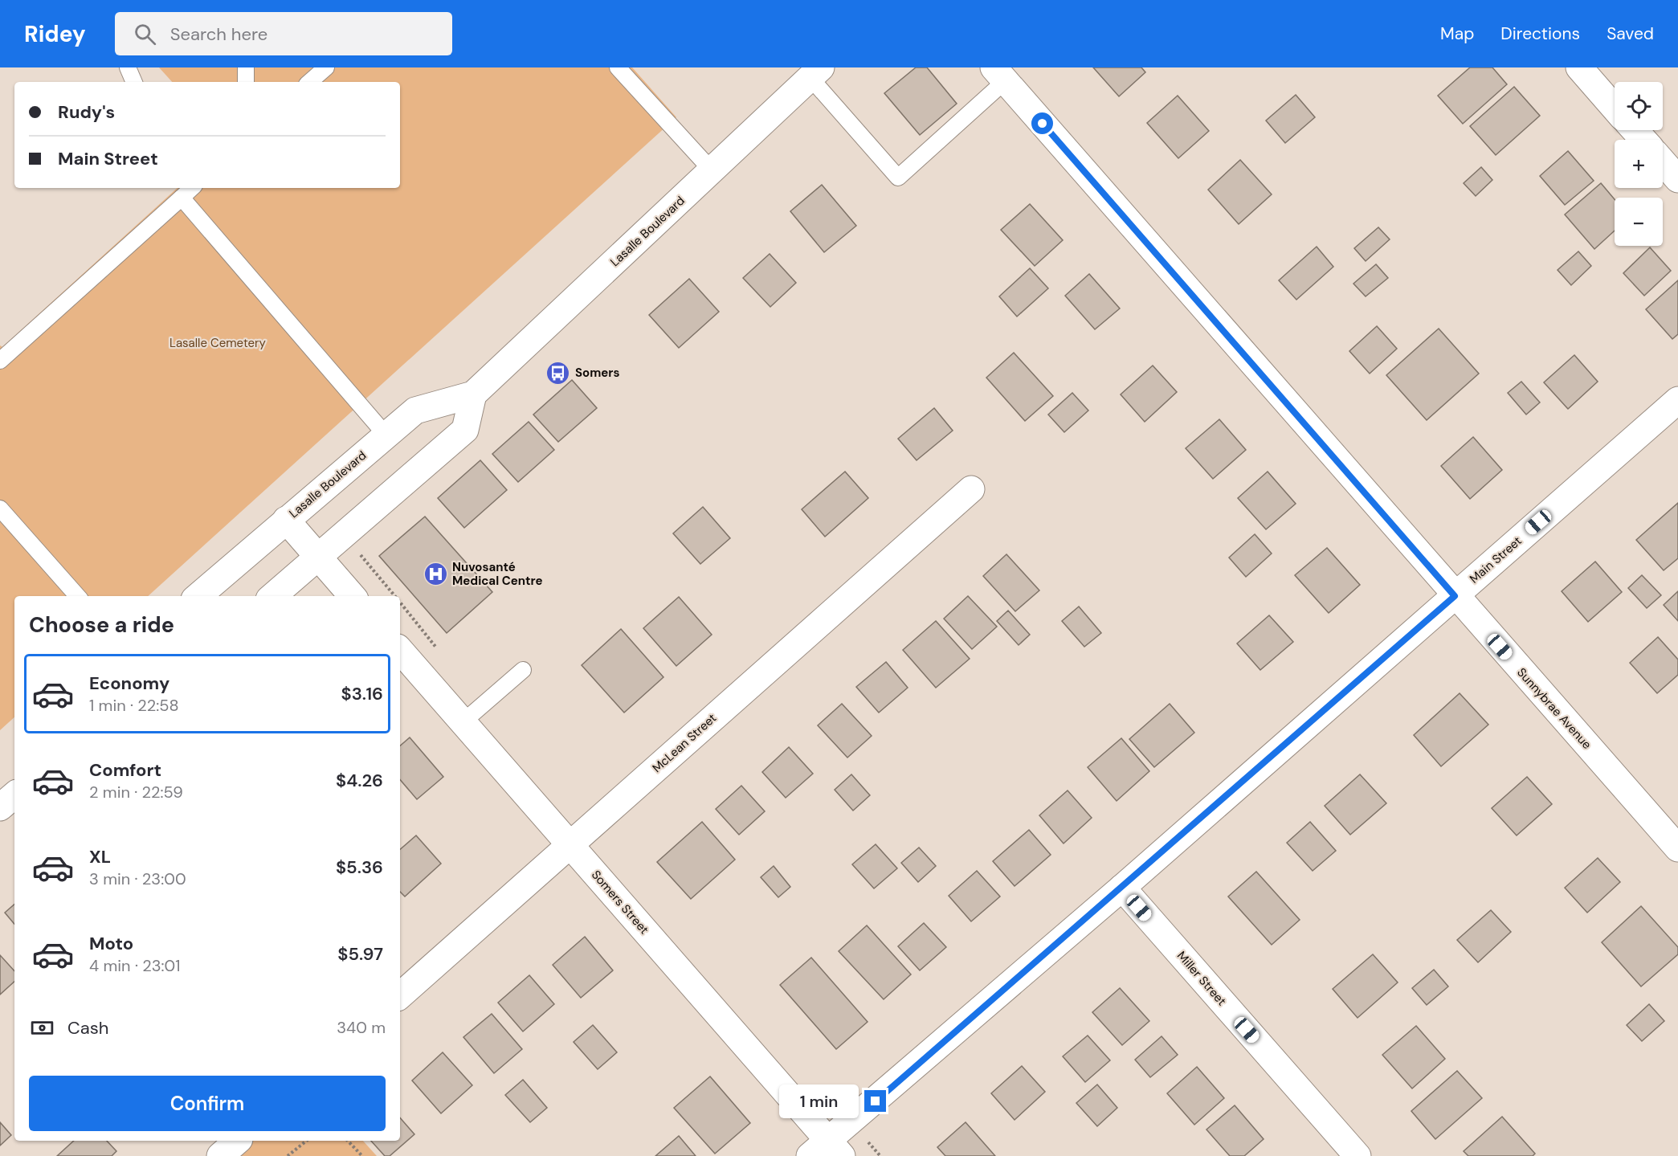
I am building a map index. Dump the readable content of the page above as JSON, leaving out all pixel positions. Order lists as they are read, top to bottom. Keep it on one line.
{"streets":{"street":["Lasalle Boulevard","Main Street","Sunnybrae Avenue","McLean Street","Somers Street","Miller Street"]},"crossings":[["Main Street","Sunnybrae Avenue"],["Main Street","Somers Street"],["Main Street","Miller Street"],["McLean Street","Somers Street"]],"parks":["Lasalle Cemetery"],"places":{"bus stop":["Somers"],"hospital":["Nuvosanté Medical Centre"]},"page":{"header":"Ridey","search":"Search here","nav":["Map","Directions","Saved"],"map_buttons":["+","−"],"banner":["Rudy's","Main Street"],"heading":"Choose a ride","list":[{"name":"Economy","note":"1 min · 22:58","value":"$3.16"},{"name":"Comfort","note":"2 min · 22:59","value":"$4.26"},{"name":"XL","note":"3 min · 23:00","value":"$5.36"},{"name":"Moto","note":"4 min · 23:01","value":"$5.97"}],"pay":["Cash","340 m"],"buttons":"Confirm","bubble":"1 min"}}
